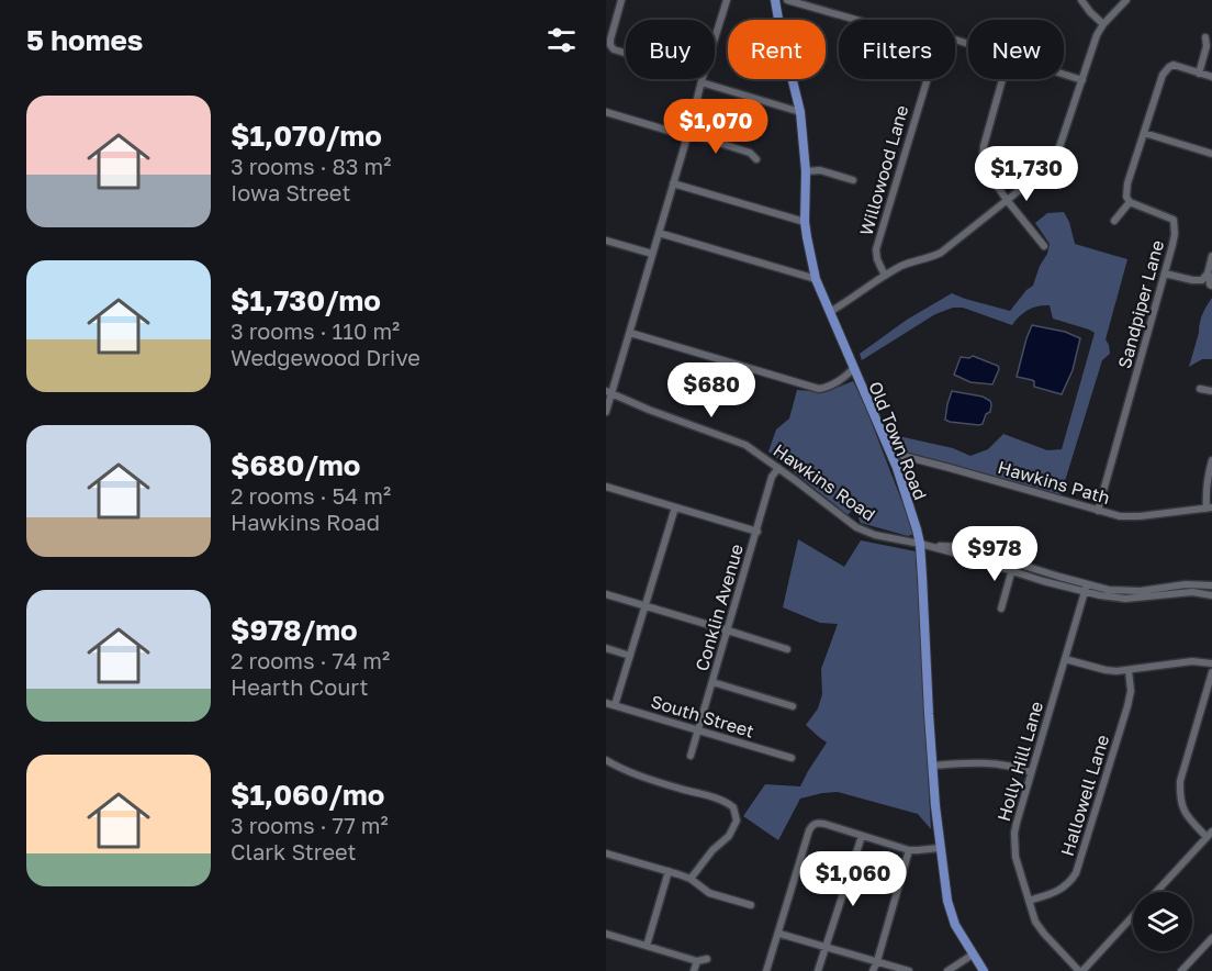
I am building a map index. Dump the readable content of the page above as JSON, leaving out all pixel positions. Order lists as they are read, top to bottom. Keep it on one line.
{"streets":{"main road":["Old Town Road"],"street":["Willowood Lane","Sandpiper Lane","Hawkins Road","Hawkins Path","Conklin Avenue","South Street","Holly Hill Lane","Hallowell Lane"]},"crossings":[["Sandpiper Lane","Hawkins Path"],["Old Town Road","Hawkins Road"],["Old Town Road","Hawkins Path"],["Hawkins Road","Conklin Avenue"],["Conklin Avenue","South Street"],["Holly Hill Lane","Hallowell Lane"]],"page":{"heading":"5 homes","chip":["Buy","Rent","Filters","New"],"list":[{"name":"$1,070/mo","note":"3 rooms · 83 m² · Iowa Street"},{"name":"$1,730/mo","note":"3 rooms · 110 m² · Wedgewood Drive"},{"name":"$680/mo","note":"2 rooms · 54 m² · Hawkins Road"},{"name":"$978/mo","note":"2 rooms · 74 m² · Hearth Court"},{"name":"$1,060/mo","note":"3 rooms · 77 m² · Clark Street"}],"price":["$1,070","$1,730","$680","$978","$1,060"]}}
